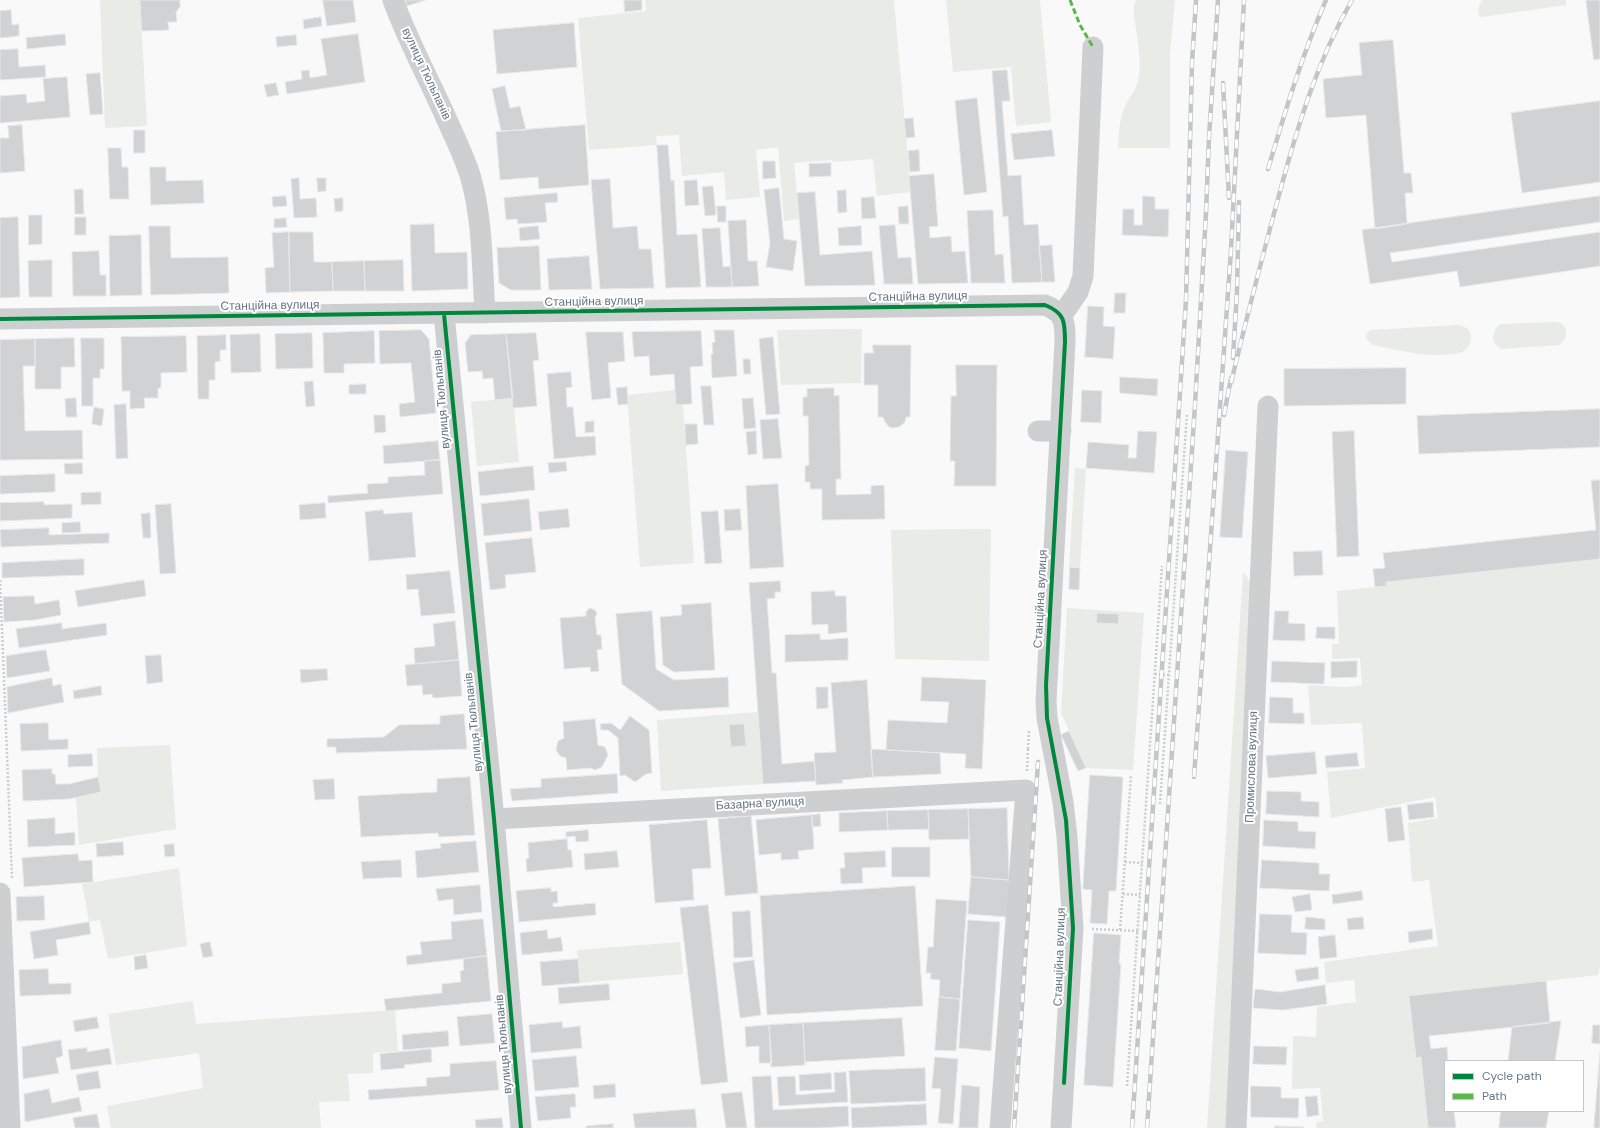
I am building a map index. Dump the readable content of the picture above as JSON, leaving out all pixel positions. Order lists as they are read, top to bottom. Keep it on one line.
{"streets":{"street":["вулиця Тюльпанів","Станційна вулиця","Промислова вулиця","Базарна вулиця"]},"crossings":[["вулиця Тюльпанів","Станційна вулиця"],["вулиця Тюльпанів","Базарна вулиця"]],"legend":["Cycle path","Path"]}
